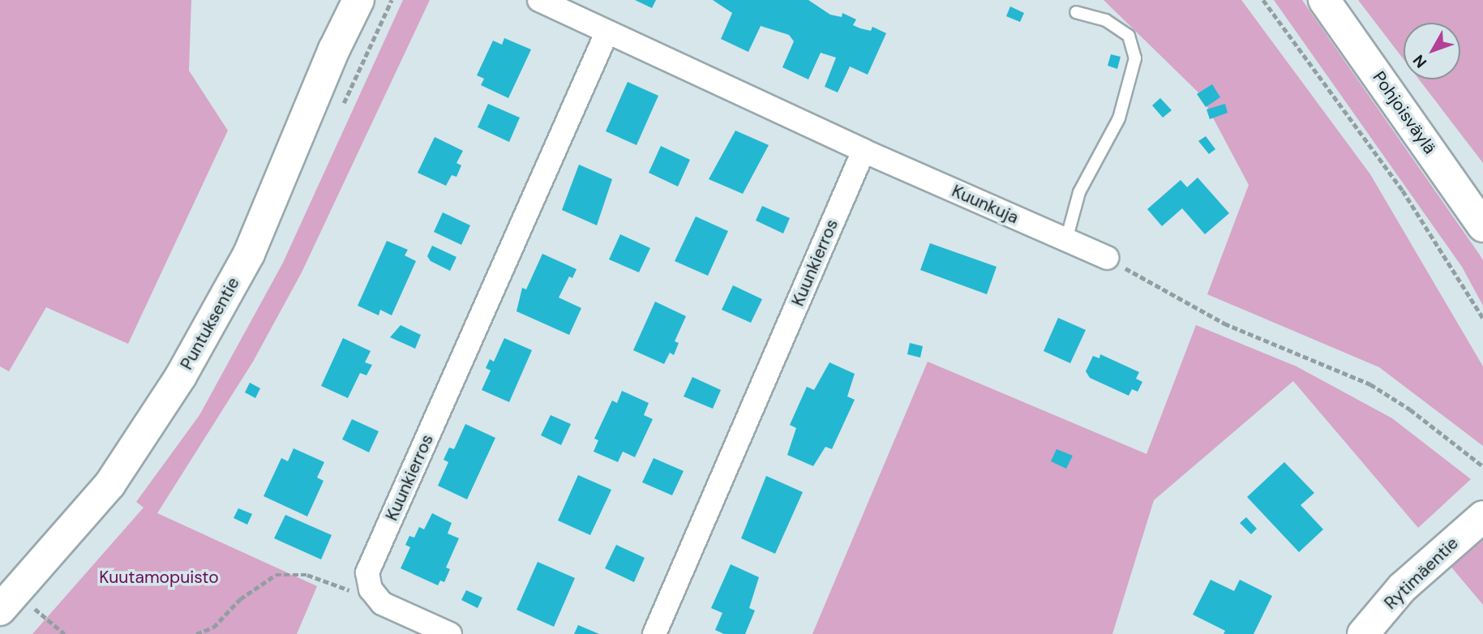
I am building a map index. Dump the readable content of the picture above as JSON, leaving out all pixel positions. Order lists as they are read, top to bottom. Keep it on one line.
{"streets":{"street":["Pohjoisväylä","Kuunkuja","Kuunkierros","Puntuksentie","Rytimäentie"]},"crossings":[["Kuunkuja","Kuunkierros"]],"parks":["Kuutamopuisto"],"north":"bottom left"}
